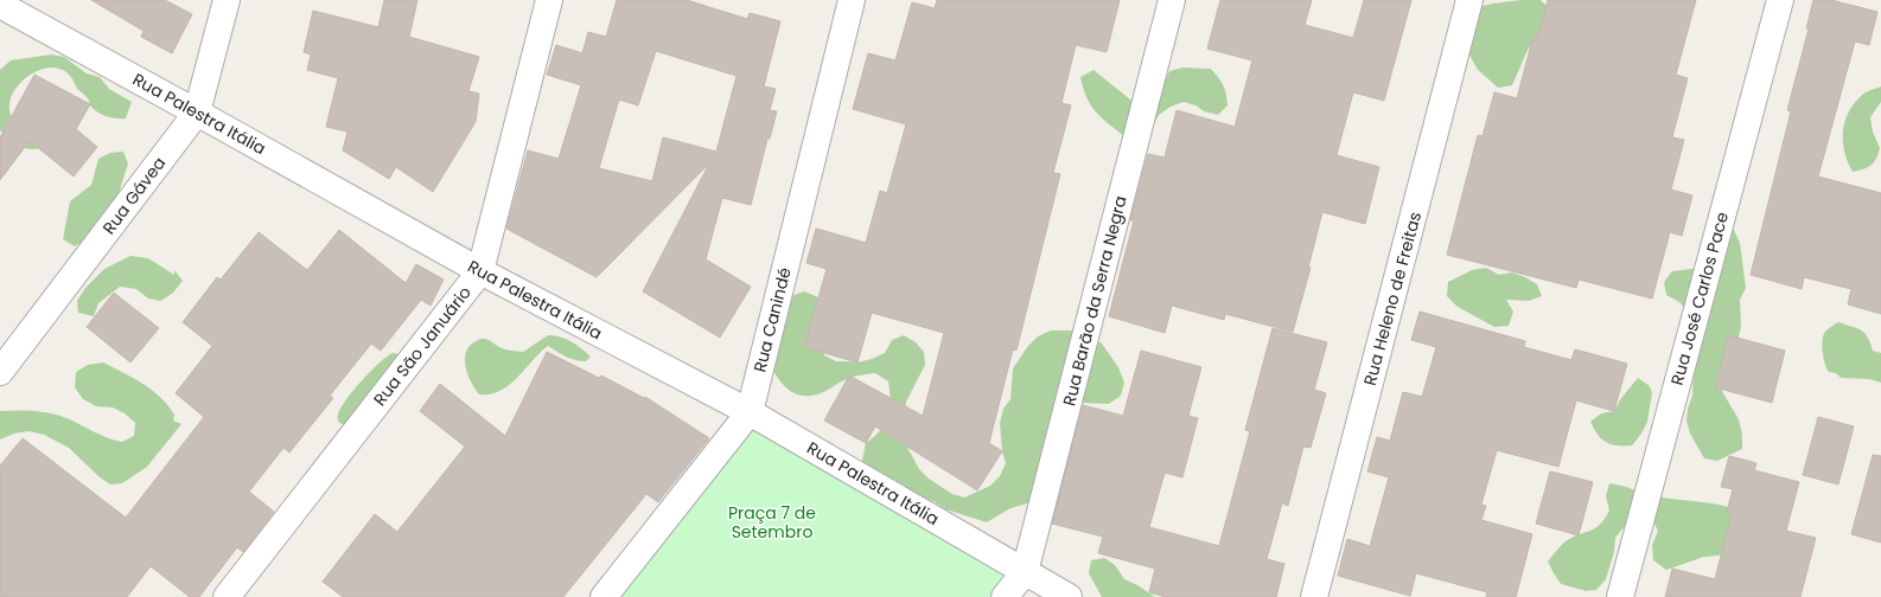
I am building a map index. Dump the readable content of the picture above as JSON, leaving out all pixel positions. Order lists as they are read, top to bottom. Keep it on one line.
{"streets":{"street":["Rua Palestra Itália","Rua Gávea","Rua Heleno de Freitas","Rua José Carlos Pace","Rua Barão da Serra Negra","Rua Canindé","Rua São Januário"]},"crossings":[["Rua Palestra Itália","Rua Gávea"],["Rua Palestra Itália","Rua Barão da Serra Negra"],["Rua Palestra Itália","Rua Canindé"],["Rua Palestra Itália","Rua São Januário"]],"parks":["Praça 7 de Setembro"]}
